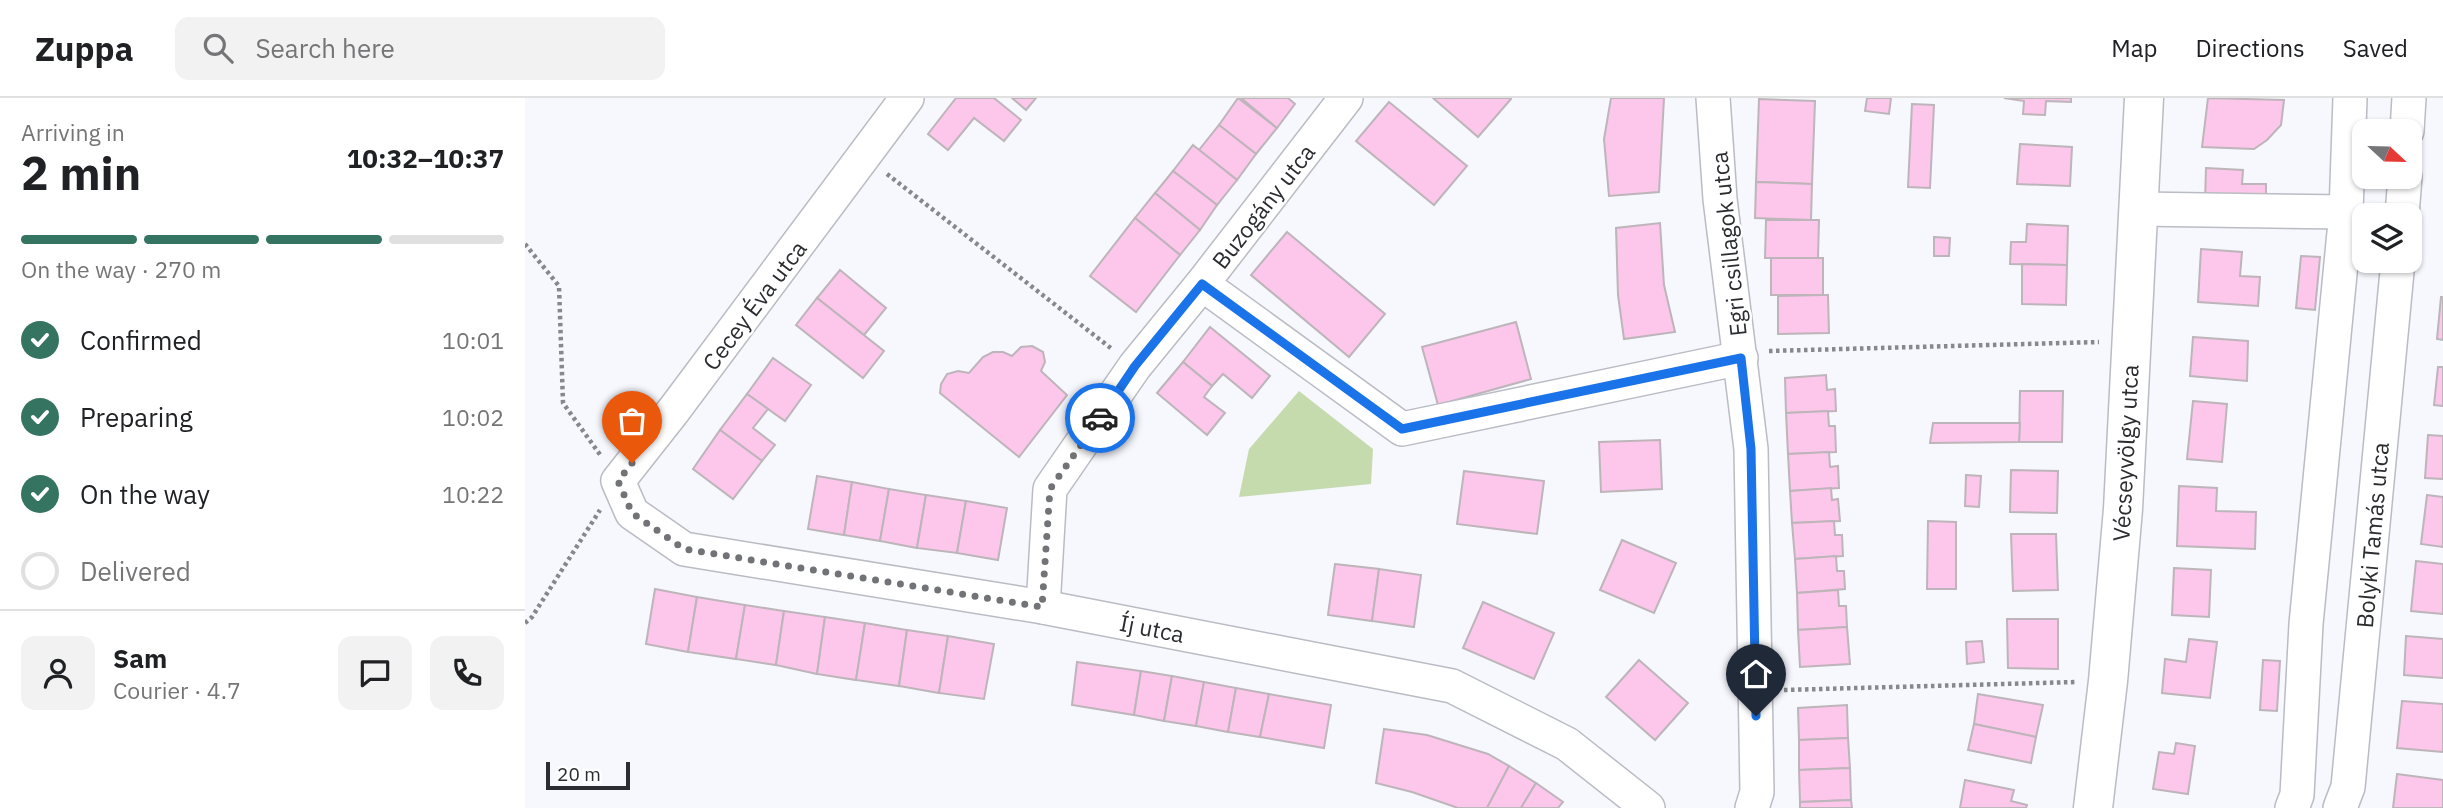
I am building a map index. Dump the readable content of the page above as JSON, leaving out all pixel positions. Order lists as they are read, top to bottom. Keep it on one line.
{"streets":{"main road":["Vécseyvölgy utca"],"street":["Buzogány utca","Egri csillagok utca","Cecey Éva utca","Bolyki Tamás utca","Íj utca"]},"crossings":[["Buzogány utca","Íj utca"],["Cecey Éva utca","Íj utca"]],"scale_bar":"20 m","north":"right","page":{"header":"Zuppa","search":"Search here","nav":["Map","Directions","Saved"],"heading":["2 min","Arriving in","10:32–10:37"],"panel":["Sam","Courier · 4.7"],"bar":"On the way · 270 m","list":[["Confirmed","10:01"],["Preparing","10:02"],["On the way","10:22"],"Delivered"],"scale":"20 m"}}
